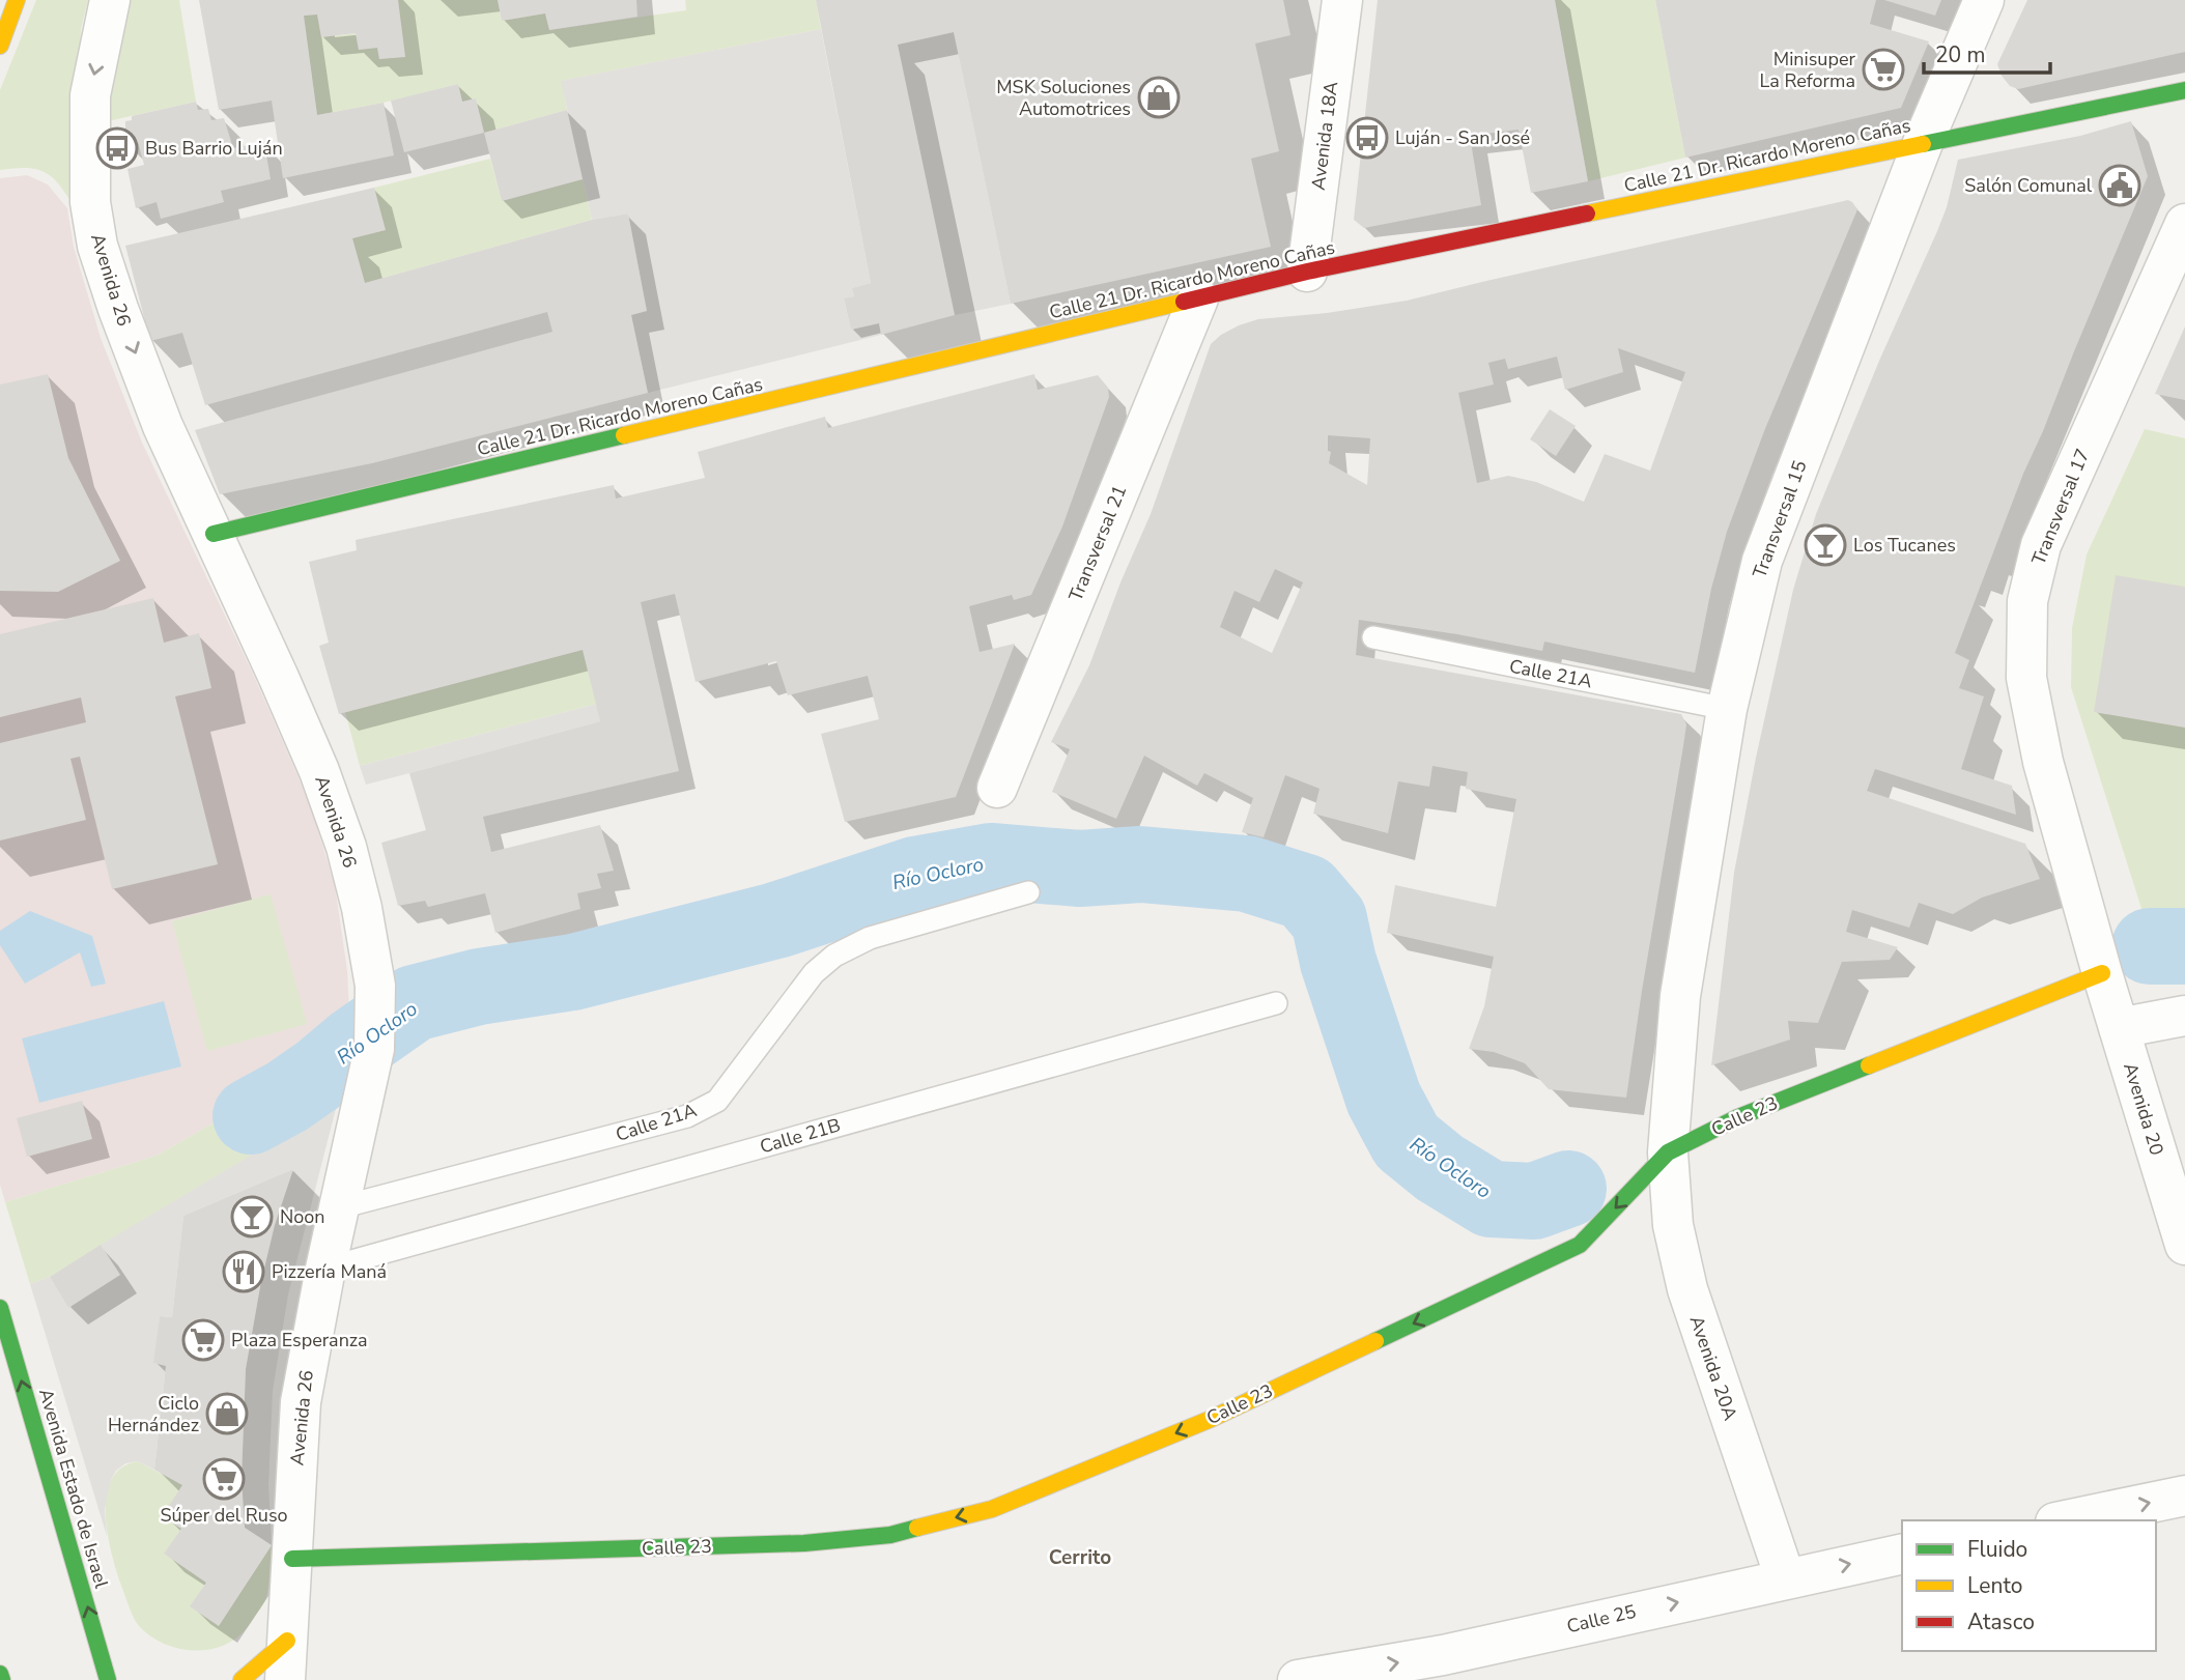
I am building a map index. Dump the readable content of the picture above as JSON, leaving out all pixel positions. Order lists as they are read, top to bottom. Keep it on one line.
{"streets":{"street":["Avenida 18A","Calle 21 Dr. Ricardo Moreno Cañas","Avenida 26","Transversal 17","Transversal 15","Transversal 21","Avenida 20","Calle 23","Avenida 20A","Avenida Estado de Israel","Calle 25"],"lane":["Calle 21A","Calle 21B"]},"crossings":[["Avenida 18A","Calle 21 Dr. Ricardo Moreno Cañas"],["Calle 21 Dr. Ricardo Moreno Cañas","Avenida 26"],["Calle 21 Dr. Ricardo Moreno Cañas","Transversal 15"],["Calle 21 Dr. Ricardo Moreno Cañas","Transversal 21"],["Avenida 26","Calle 21A"],["Avenida 26","Calle 23"],["Avenida 26","Calle 21B"],["Transversal 17","Avenida 20"],["Transversal 17","Calle 23"],["Transversal 15","Calle 21A"],["Transversal 15","Calle 23"],["Transversal 15","Avenida 20A"],["Avenida 20","Calle 23"],["Calle 23","Avenida 20A"],["Avenida 20A","Calle 25"]],"one_way":["Calle 23","Avenida Estado de Israel","Calle 25"],"districts":["Cerrito"],"water":["Río Ocloro"],"places":{"supermarket":["Minisuper La Reforma","Plaza Esperanza","Súper del Ruso"],"shop":["MSK Soluciones Automotrices","Ciclo Hernández"],"bus stop":["Luján - San José","Bus Barrio Luján"],"public building":["Salón Comunal"],"bar":["Los Tucanes","Noon"],"restaurant":["Pizzería Maná"]},"legend":["Fluido","Lento","Atasco"],"scale_bar":"20 m"}
